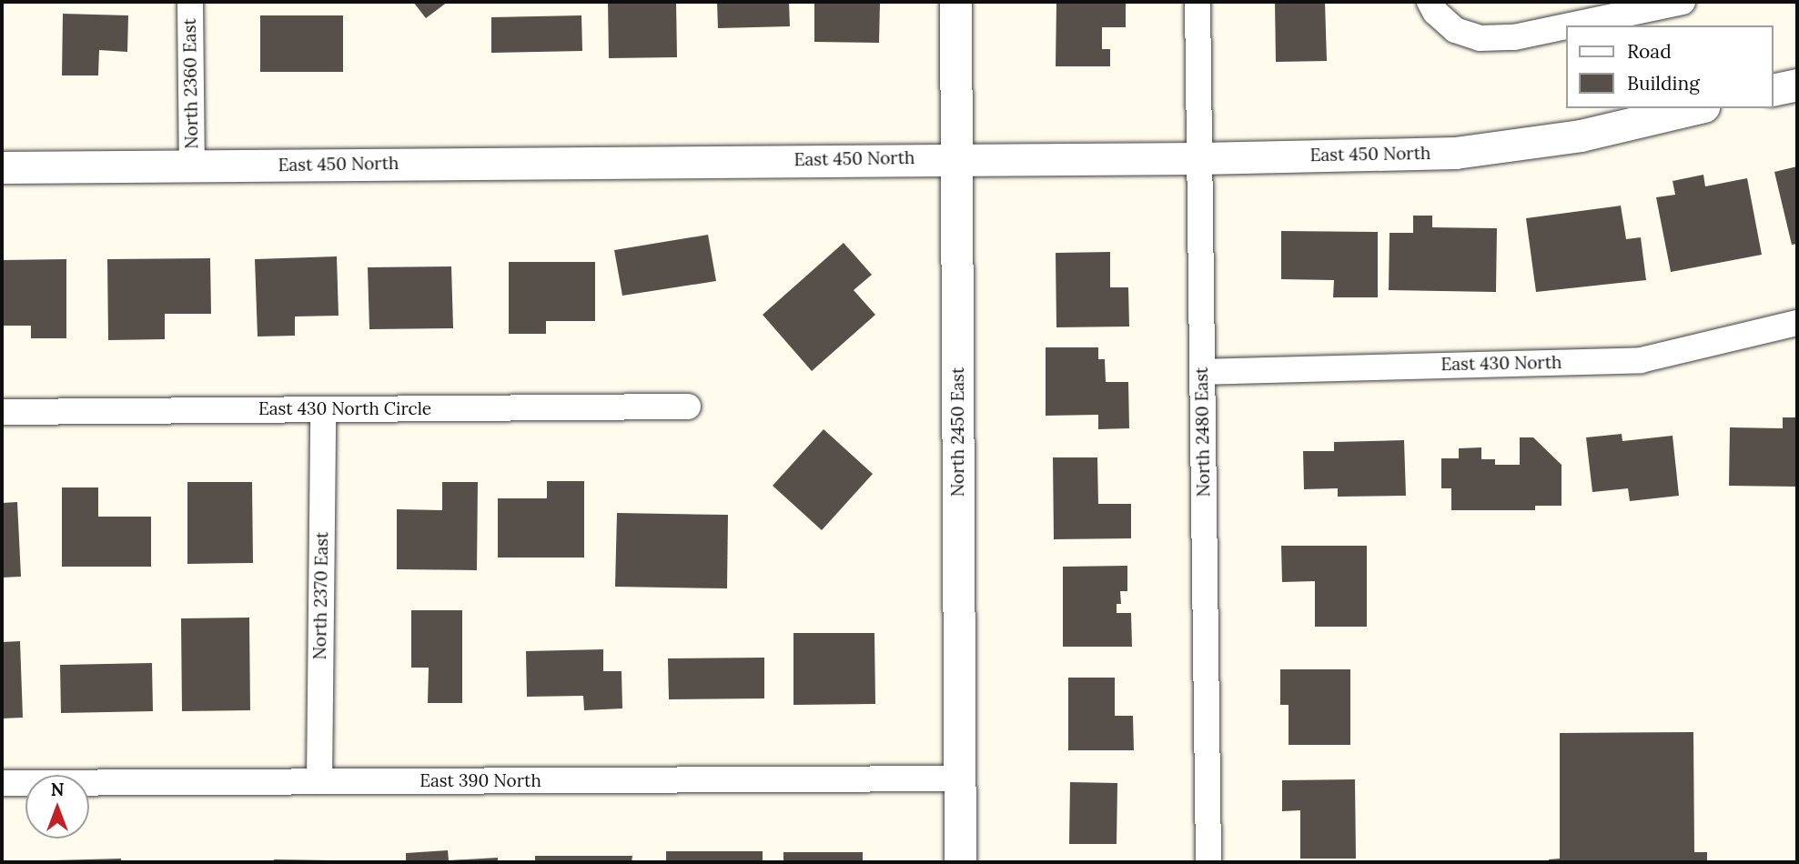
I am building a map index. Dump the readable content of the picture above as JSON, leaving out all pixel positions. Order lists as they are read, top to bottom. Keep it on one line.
{"streets":{"street":["North 2360 East","East 450 North","East 430 North","East 430 North Circle","North 2450 East","North 2480 East","North 2370 East","East 390 North"]},"crossings":[["North 2360 East","East 450 North"],["East 450 North","North 2450 East"],["East 450 North","North 2480 East"],["East 430 North","North 2480 East"],["East 430 North Circle","North 2370 East"],["North 2450 East","East 390 North"],["North 2370 East","East 390 North"]],"legend":["Road","Building"],"north":"top"}
